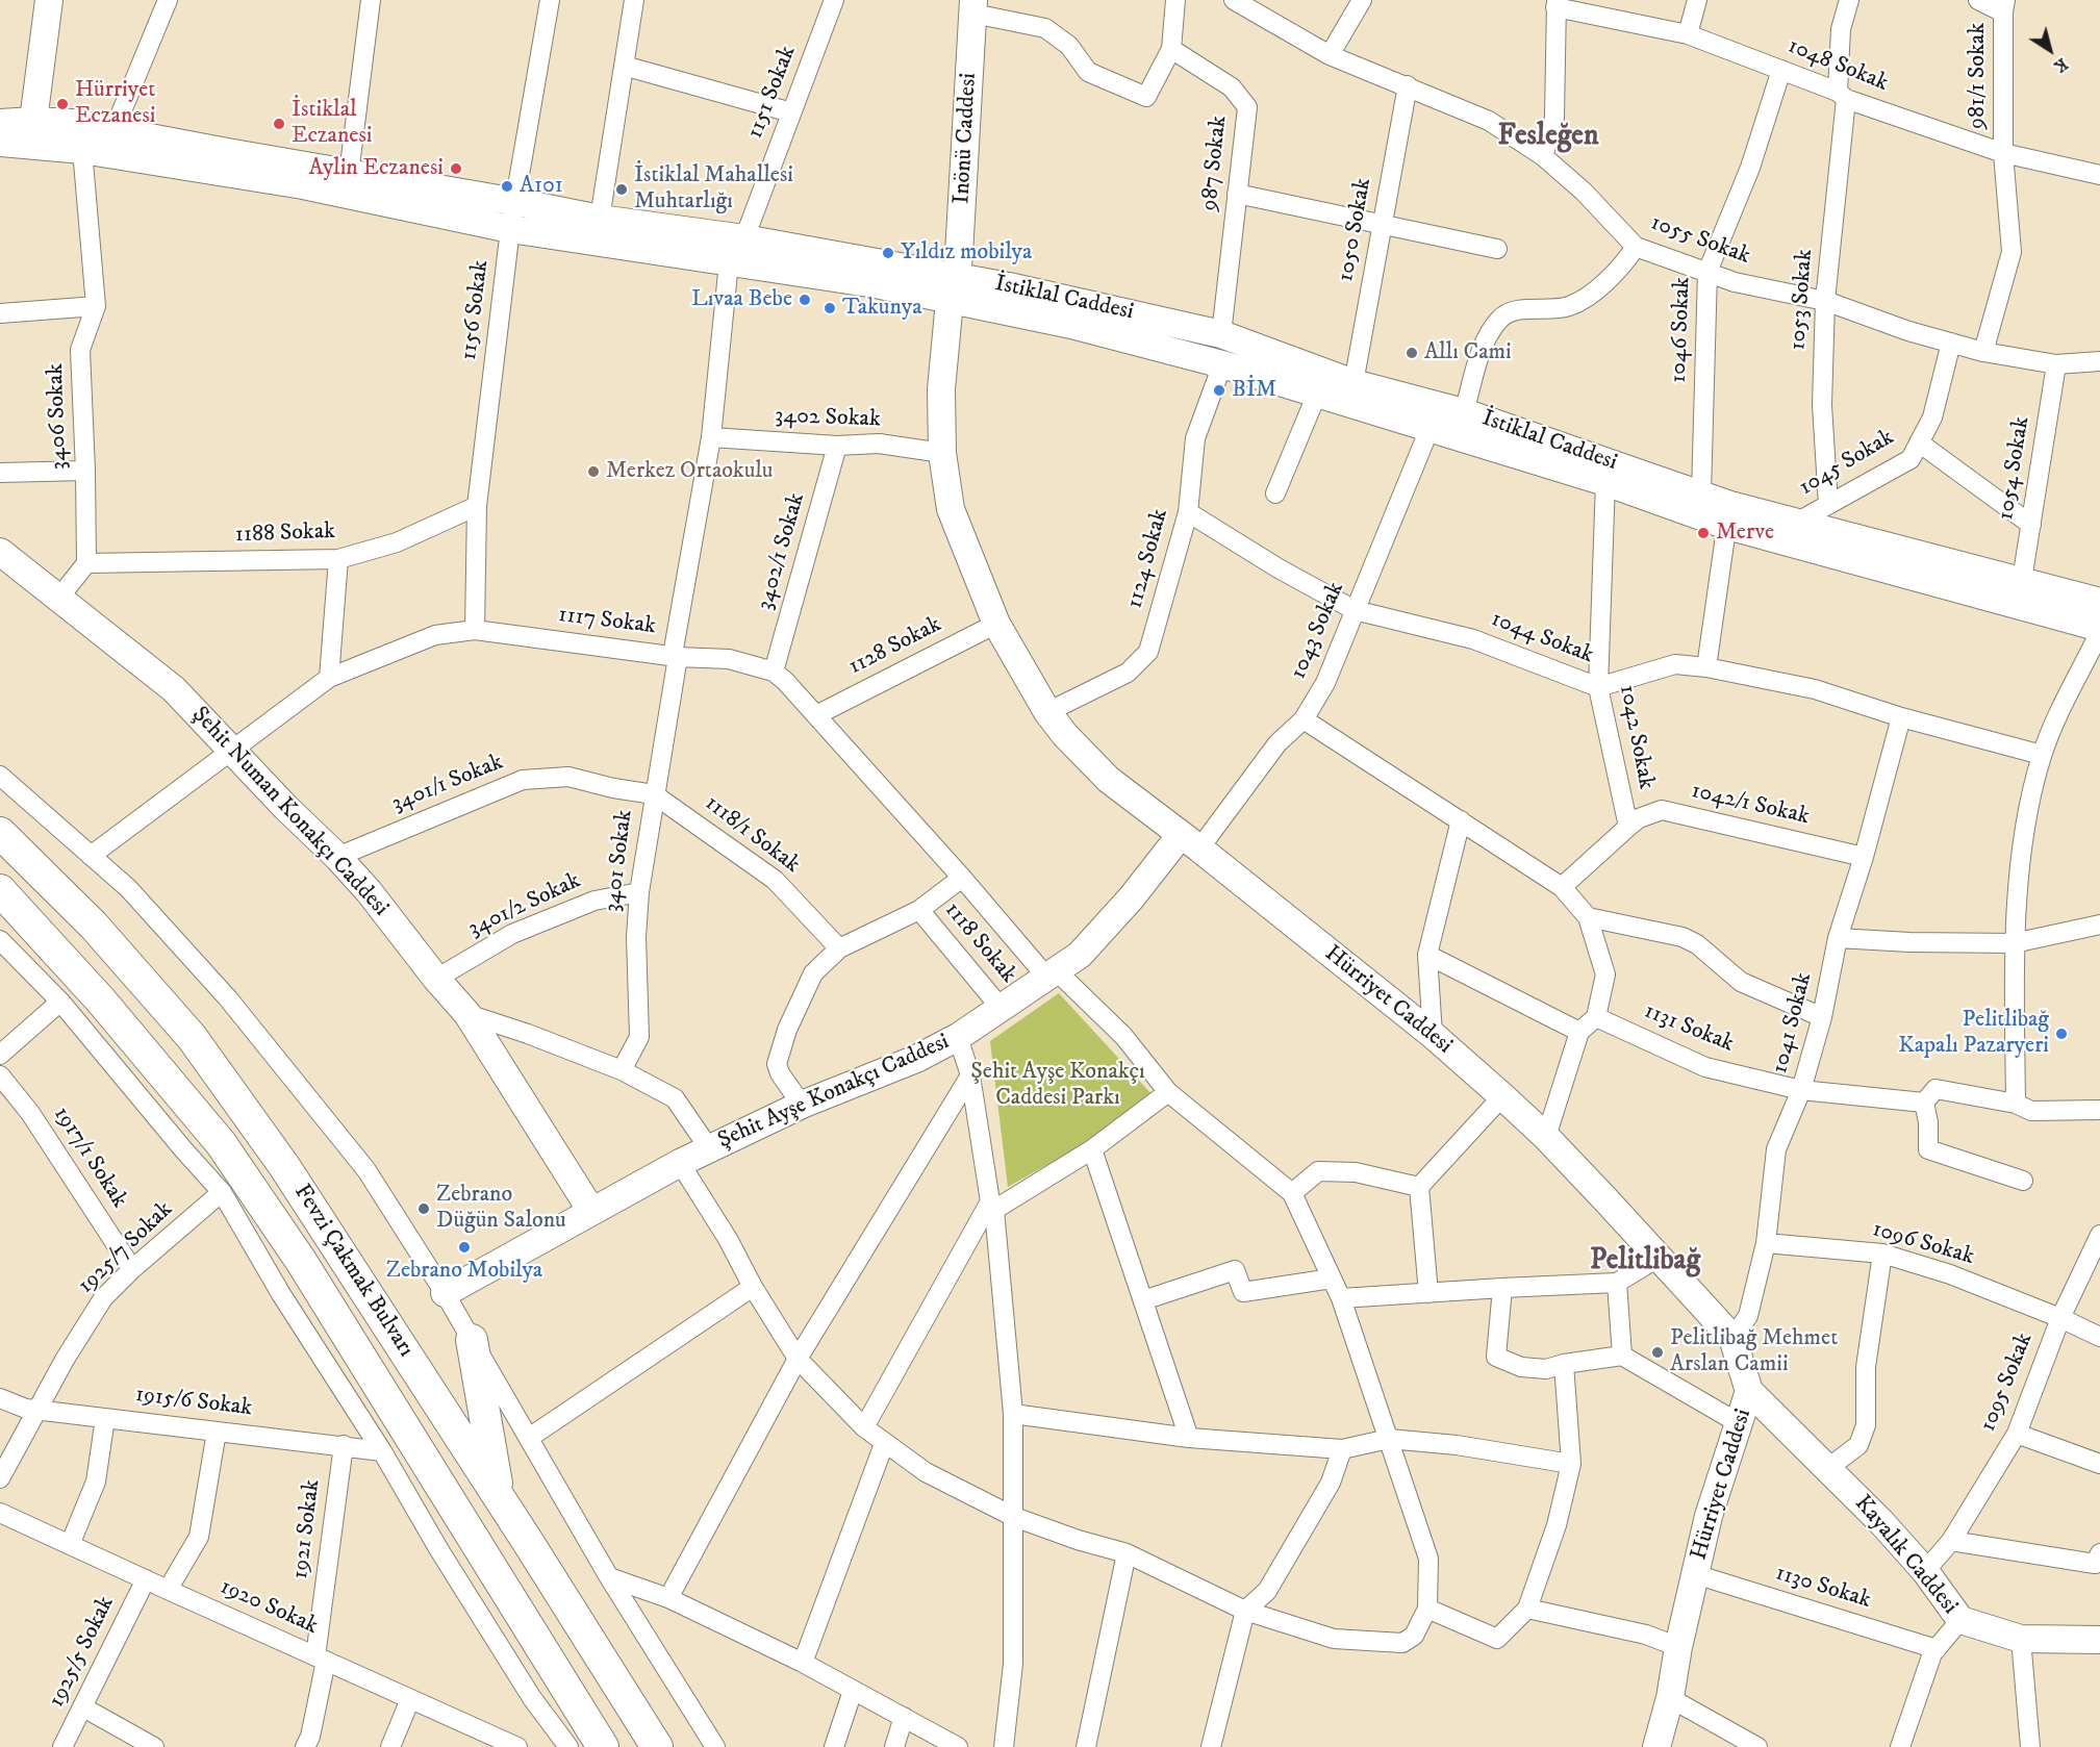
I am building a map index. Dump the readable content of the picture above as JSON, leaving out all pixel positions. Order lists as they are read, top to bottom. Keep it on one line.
{"streets":{"main road":["Fevzi Çakmak Bulvarı"],"street":["1048 Sokak","981/1 Sokak","1151 Sokak","Inönü Caddesi","987 Sokak","1050 Sokak","1055 Sokak","İstiklal Caddesi","1053 Sokak","1156 Sokak","1046 Sokak","3406 Sokak","3402 Sokak","1045 Sokak","1054 Sokak","1188 Sokak","3402/1 Sokak","1124 Sokak","1117 Sokak","1043 Sokak","1044 Sokak","1128 Sokak","1042 Sokak","3401/1 Sokak","1042/1 Sokak","Şehit Numan Konakçı Caddesi","1118/1 Sokak","3401 Sokak","3401/2 Sokak","1118 Sokak","Hürriyet Caddesi","1041 Sokak","1131 Sokak","Şehit Ayşe Konakçı Caddesi","1917/1 Sokak","1096 Sokak","1925/7 Sokak","1095 Sokak","1915/6 Sokak","1921 Sokak","Kayalık Caddesi","1130 Sokak","1920 Sokak","1925/5 Sokak"]},"crossings":[["1048 Sokak","981/1 Sokak"],["1048 Sokak","1053 Sokak"],["1048 Sokak","1046 Sokak"],["981/1 Sokak","1055 Sokak"],["1151 Sokak","İstiklal Caddesi"],["Inönü Caddesi","İstiklal Caddesi"],["Inönü Caddesi","Hürriyet Caddesi"],["987 Sokak","İstiklal Caddesi"],["1050 Sokak","1055 Sokak"],["1050 Sokak","İstiklal Caddesi"],["1055 Sokak","1053 Sokak"],["1055 Sokak","1046 Sokak"],["1055 Sokak","1045 Sokak"],["1055 Sokak","1054 Sokak"],["İstiklal Caddesi","1156 Sokak"],["İstiklal Caddesi","1046 Sokak"],["İstiklal Caddesi","3406 Sokak"],["İstiklal Caddesi","1045 Sokak"],["İstiklal Caddesi","1054 Sokak"],["İstiklal Caddesi","1124 Sokak"],["İstiklal Caddesi","1043 Sokak"],["İstiklal Caddesi","1042 Sokak"],["İstiklal Caddesi","3401 Sokak"],["İstiklal Caddesi","Hürriyet Caddesi"],["1053 Sokak","1045 Sokak"],["1156 Sokak","1188 Sokak"],["1156 Sokak","1117 Sokak"],["3406 Sokak","1188 Sokak"],["3402 Sokak","3402/1 Sokak"],["3402 Sokak","3401 Sokak"],["3402 Sokak","Hürriyet Caddesi"],["1045 Sokak","1054 Sokak"],["3402/1 Sokak","1117 Sokak"],["1124 Sokak","1044 Sokak"],["1124 Sokak","Hürriyet Caddesi"],["1117 Sokak","Şehit Numan Konakçı Caddesi"],["1117 Sokak","3401 Sokak"],["1043 Sokak","1044 Sokak"],["1043 Sokak","Hürriyet Caddesi"],["1043 Sokak","Şehit Ayşe Konakçı Caddesi"],["1044 Sokak","1042 Sokak"],["1044 Sokak","1041 Sokak"],["1128 Sokak","Hürriyet Caddesi"],["1042 Sokak","1042/1 Sokak"],["3401/1 Sokak","Şehit Numan Konakçı Caddesi"],["3401/1 Sokak","1118/1 Sokak"],["3401/1 Sokak","3401 Sokak"],["1042/1 Sokak","1041 Sokak"],["Şehit Numan Konakçı Caddesi","3401/2 Sokak"],["Şehit Numan Konakçı Caddesi","Şehit Ayşe Konakçı Caddesi"],["1118/1 Sokak","3401 Sokak"],["1118/1 Sokak","1118 Sokak"],["3401 Sokak","3401/2 Sokak"],["1118 Sokak","Şehit Ayşe Konakçı Caddesi"],["Hürriyet Caddesi","1041 Sokak"],["Hürriyet Caddesi","Şehit Ayşe Konakçı Caddesi"],["Hürriyet Caddesi","Kayalık Caddesi"],["Hürriyet Caddesi","1130 Sokak"],["1041 Sokak","1131 Sokak"],["1041 Sokak","1096 Sokak"],["1917/1 Sokak","1925/7 Sokak"],["1096 Sokak","1095 Sokak"],["1925/7 Sokak","1915/6 Sokak"],["1095 Sokak","Kayalık Caddesi"],["1915/6 Sokak","1921 Sokak"],["1921 Sokak","1920 Sokak"],["1920 Sokak","1925/5 Sokak"]],"districts":["Fesleğen","Pelitlibağ"],"parks":["Şehit Ayşe Konakçı Caddesi Parkı"],"places":["Hürriyet Eczanesi","İstiklal Eczanesi","Aylin Eczanesi","A101","İstiklal Mahallesi Muhtarlığı","Yıldız mobilya","Lıvaa Bebe","Takunya","Allı Cami","BİM","Merkez Ortaokulu","Merve","Pelitlibağ Kapalı Pazaryeri","Zebrano Düğün Salonu","Zebrano Mobilya","Pelitlibağ Mehmet Arslan Camii"],"north":"bottom right"}
